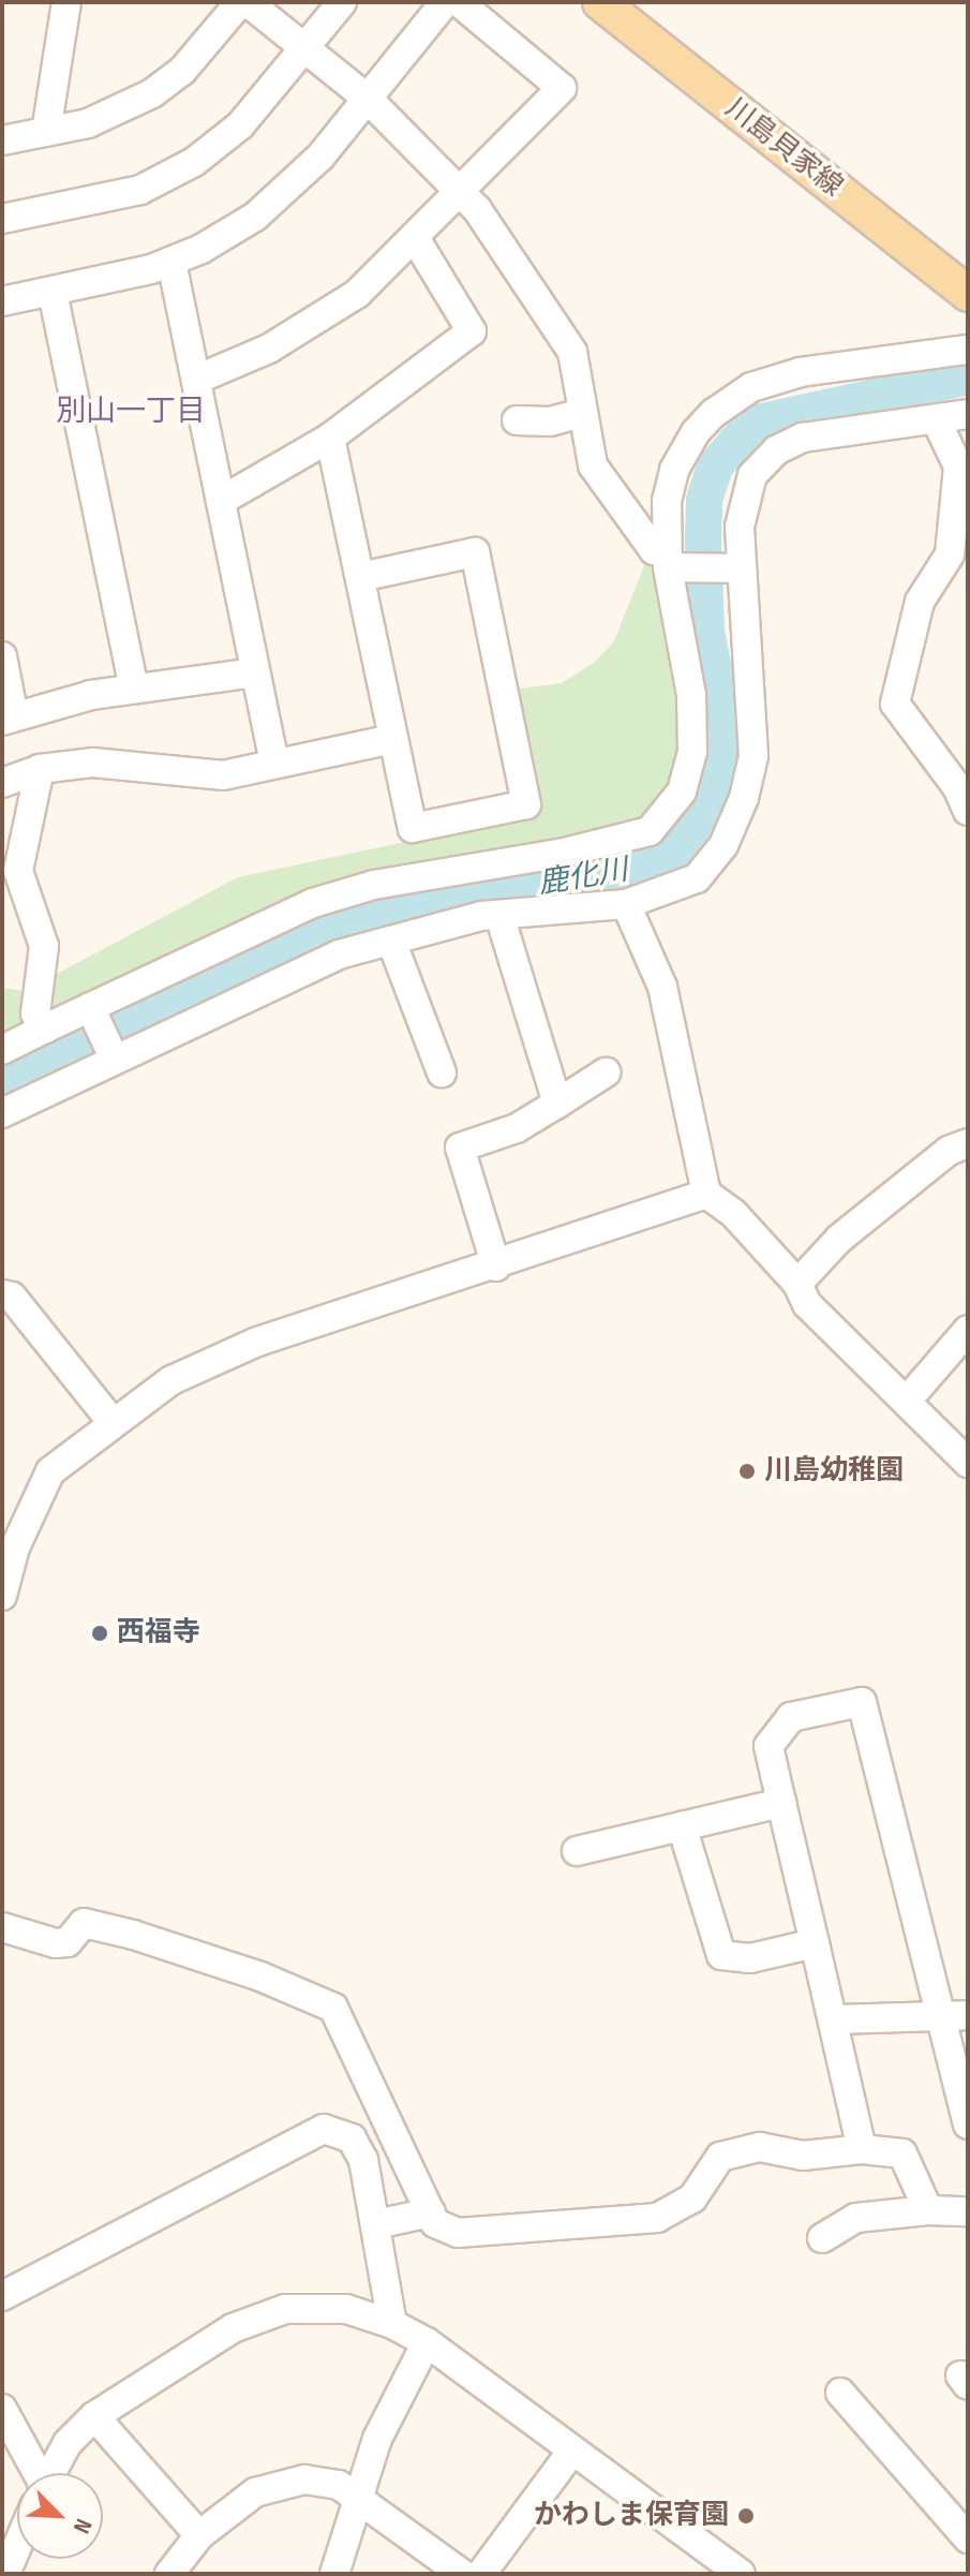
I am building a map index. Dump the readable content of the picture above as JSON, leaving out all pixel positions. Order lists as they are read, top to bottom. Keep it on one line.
{"streets":{"main road":["川島貝家線"]},"districts":["別山一丁目"],"water":["鹿化川"],"places":["川島幼稚園","西福寺","かわしま保育園"],"north":"bottom right"}
